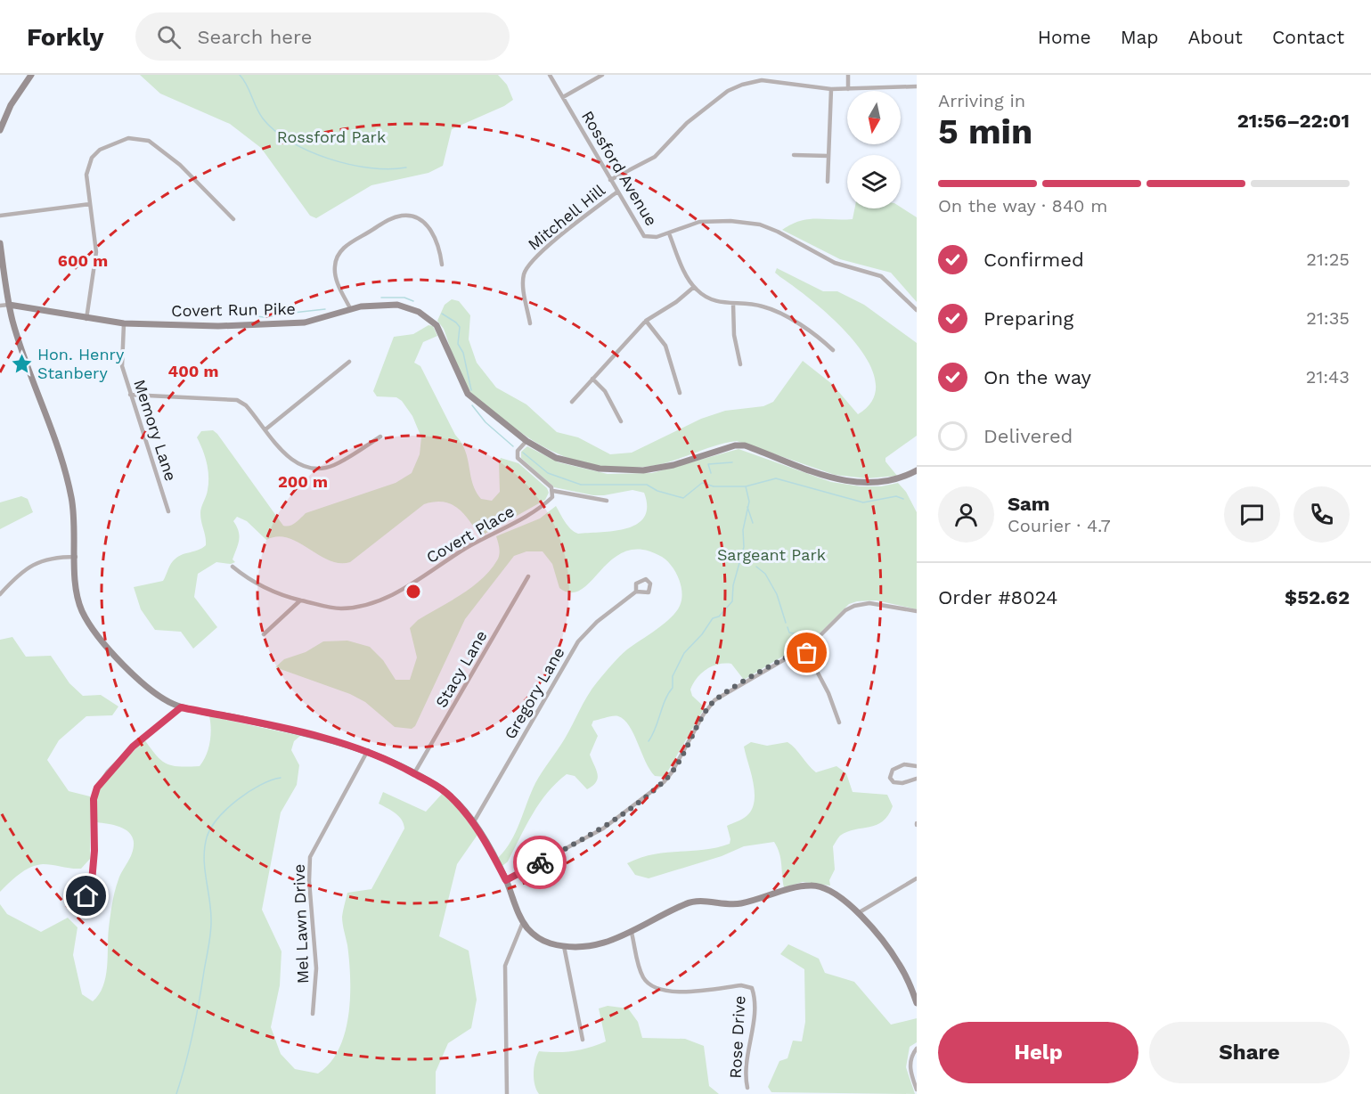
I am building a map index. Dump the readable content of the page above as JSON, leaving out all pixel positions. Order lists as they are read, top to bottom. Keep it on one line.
{"streets":{"street":["Rossford Avenue","Mitchell Hill","Covert Run Pike","Memory Lane","Covert Place","Stacy Lane","Gregory Lane","Mel Lawn Drive","Rose Drive"]},"crossings":[["Rossford Avenue","Mitchell Hill"],["Covert Run Pike","Memory Lane"]],"parks":["Rossford Park","Sargeant Park"],"places":{"place":["Hon. Henry Stanbery"]},"north":"bottom","page":{"header":"Forkly","search":"Search here","nav":["Home","Map","About","Contact"],"heading":["5 min","Arriving in","21:56–22:01"],"panel":["Sam","Courier · 4.7","Order #8024","$52.62"],"bar":"On the way · 840 m","list":[["Confirmed","21:25"],["Preparing","21:35"],["On the way","21:43"],"Delivered"],"buttons":["Help","Share"]},"rings":["600 m","400 m","200 m"]}
